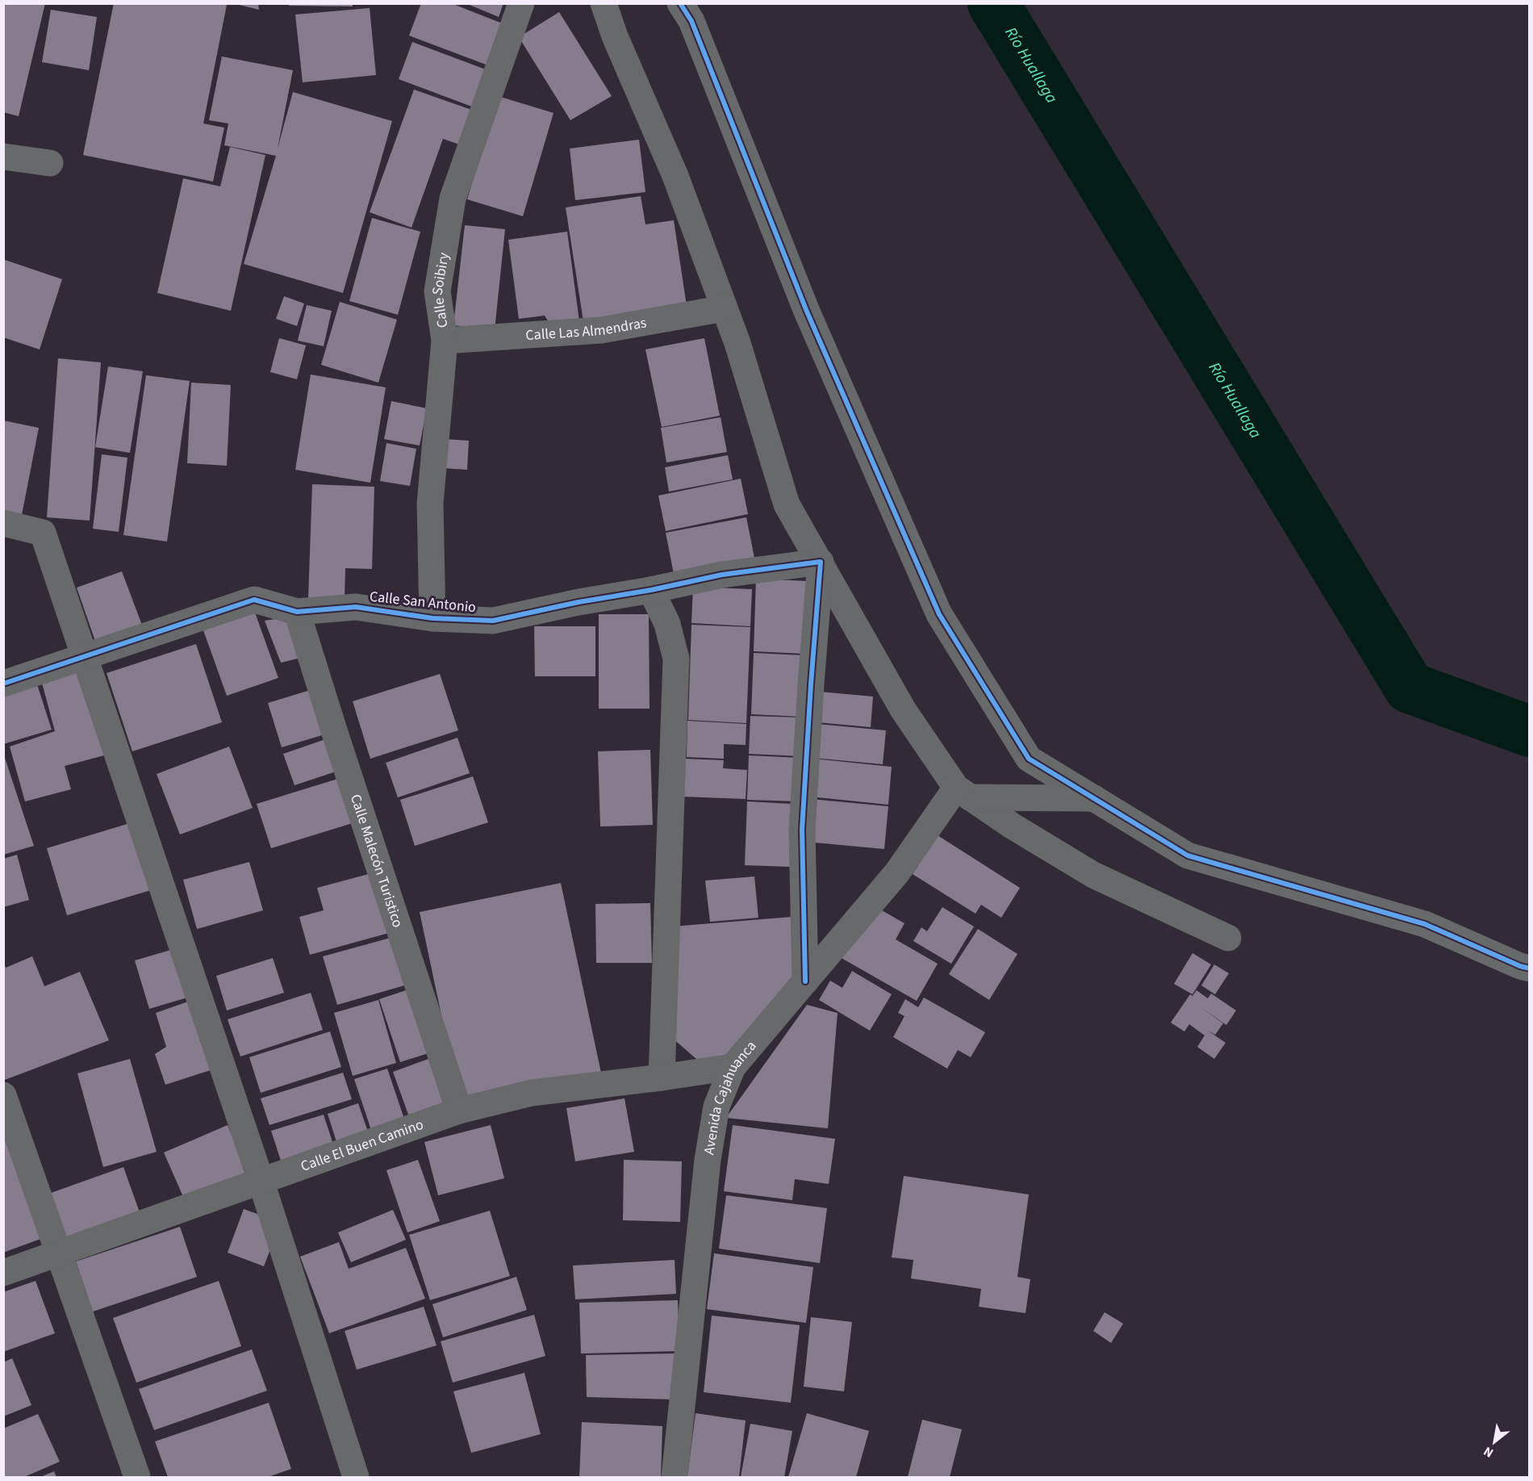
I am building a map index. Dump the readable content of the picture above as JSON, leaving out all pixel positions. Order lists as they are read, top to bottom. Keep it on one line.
{"streets":{"street":["Calle Soibiry","Calle Las Almendras","Calle San Antonio","Calle Malecón Turistico","Avenida Cajahuanca","Calle El Buen Camino"]},"crossings":[["Calle Soibiry","Calle Las Almendras"],["Calle Soibiry","Calle San Antonio"],["Calle San Antonio","Calle Malecón Turistico"],["Calle Malecón Turistico","Calle El Buen Camino"],["Avenida Cajahuanca","Calle El Buen Camino"]],"water":["Río Huallaga"],"north":"bottom left"}
